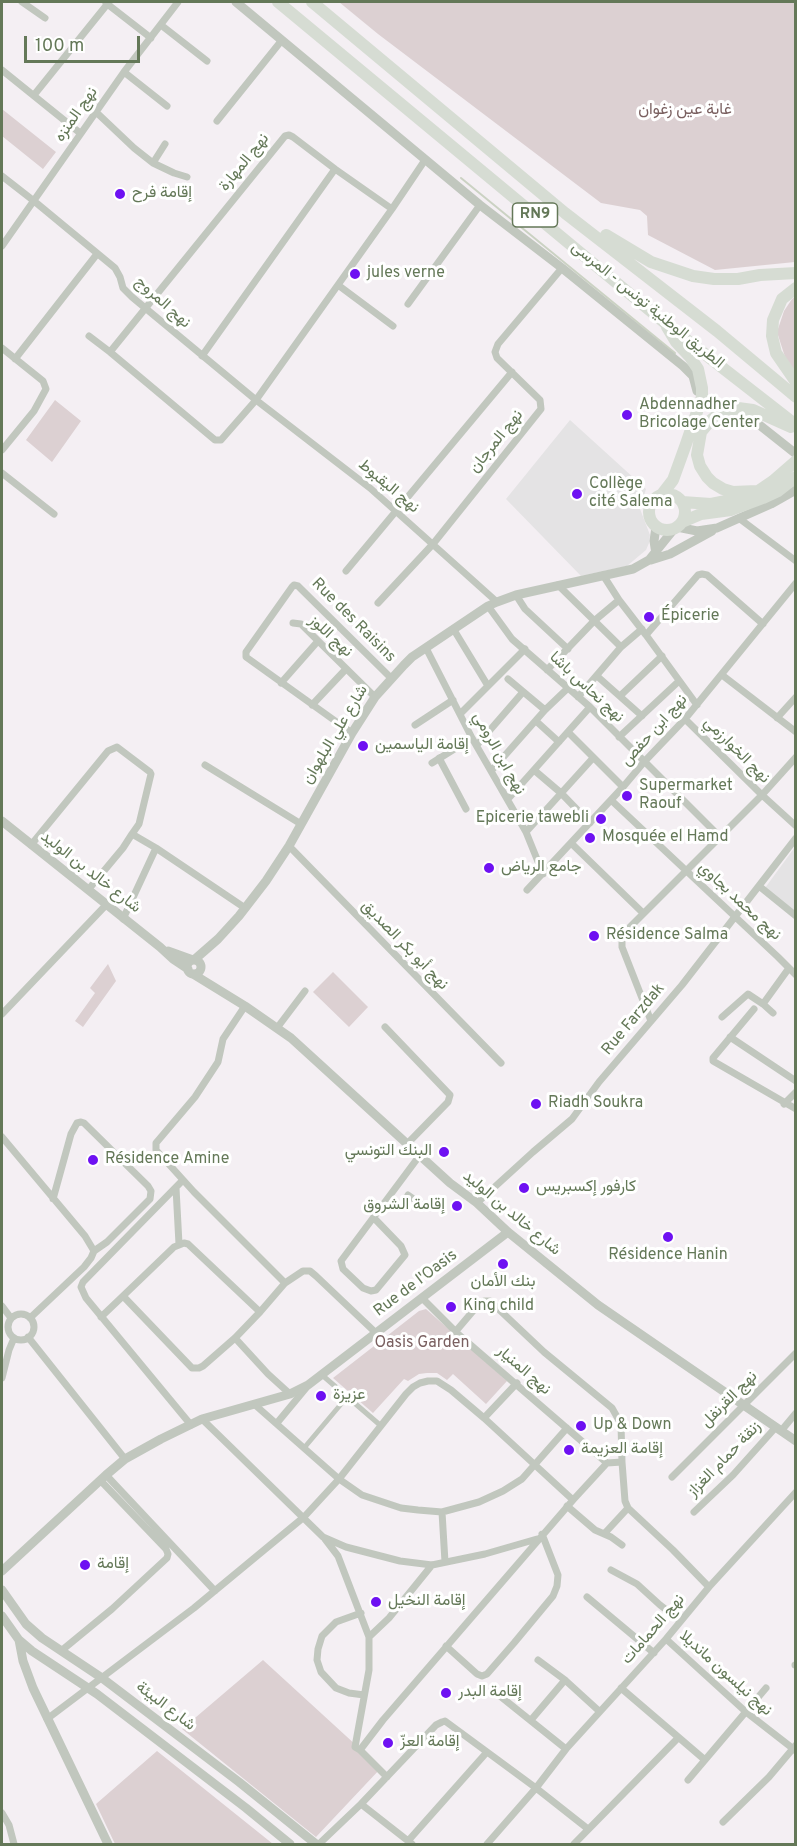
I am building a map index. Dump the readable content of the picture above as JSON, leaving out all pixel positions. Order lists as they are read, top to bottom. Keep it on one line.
{"streets":{"highway":["RN9","الطريق الوطنية تونس - المرسى"],"street":["نهج المنزه","نهج المهارة","نهج المروج","نهج المرجان","نهج اليقبوط","Rue des Raisins","نهج اللوز","نهج نحاس باشا","نهج ابن حفص","شارع علي البلهوان","نهج الخوارزمي","نهج ابن الرومي","شارع خالد بن الوليد","نهج محمد بجاوي","نهج أبو بكر الصديق","Rue Farzdak","Rue de l'Oasis","نهج المنيار","نهج القرنفل","زنقة حمام الغزاز","نهج الحمامات","نهج نيلسون مانديلا","شارع البيئة"]},"crossings":[["نهج المنزه","نهج المروج"],["نهج المهارة","نهج المروج"],["نهج المروج","نهج اليقبوط"],["الطريق الوطنية تونس - المرسى","نهج المرجان"],["نهج المرجان","نهج اليقبوط"],["نهج اليقبوط","نهج نحاس باشا"],["نهج اليقبوط","شارع علي البلهوان"],["Rue des Raisins","شارع علي البلهوان"],["نهج اللوز","شارع علي البلهوان"],["نهج نحاس باشا","نهج ابن حفص"],["نهج نحاس باشا","شارع علي البلهوان"],["نهج ابن حفص","نهج الخوارزمي"],["نهج ابن حفص","نهج ابن الرومي"],["نهج ابن حفص","نهج محمد بجاوي"],["شارع علي البلهوان","نهج ابن الرومي"],["شارع علي البلهوان","شارع خالد بن الوليد"],["شارع علي البلهوان","نهج أبو بكر الصديق"],["شارع خالد بن الوليد","Rue Farzdak"],["شارع خالد بن الوليد","Rue de l'Oasis"],["شارع خالد بن الوليد","نهج القرنفل"],["شارع خالد بن الوليد","زنقة حمام الغزاز"],["نهج محمد بجاوي","Rue Farzdak"],["Rue de l'Oasis","نهج المنيار"],["نهج الحمامات","نهج نيلسون مانديلا"]],"parks":["غابة عين زغوان","Oasis Garden"],"places":["إقامة فرح","jules verne","Abdennadher Bricolage Center","Collège cité Salema","Épicerie","إقامة الياسمين","Supermarket Raouf","Epicerie tawebli","Mosquée el Hamd","جامع الرياض","Résidence Salma","Riadh Soukra","البنك التونسي","Résidence Amine","كارفور إكسبريس","إقامة الشروق","Résidence Hanin","بنك الأمان","King child","عزيزة","Up & Down","إقامة العزيمة","إقامة","إقامة النخيل","إقامة البدر","إقامة العزّ"],"scale_bar":"100 m"}
